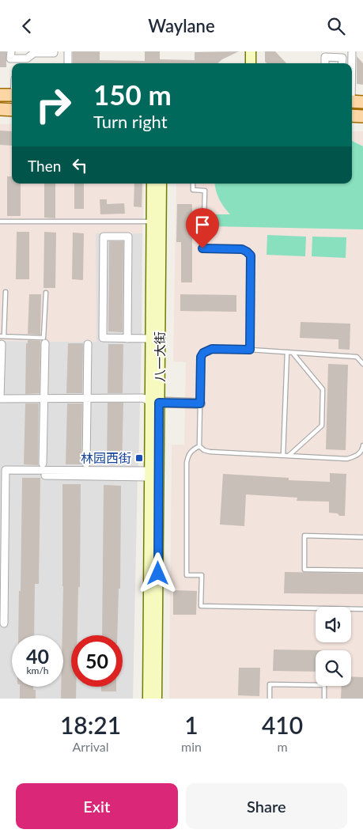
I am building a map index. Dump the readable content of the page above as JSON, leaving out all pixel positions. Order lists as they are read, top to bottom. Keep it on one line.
{"streets":{"main road":["八一大街"]},"places":{"transit":["林园西街"]},"page":{"header":"Waylane","turn":["150 m","Turn right"],"then":"Then","speed":"40 km/h","limit":"50","eta":["18:21","Arrival","1","min","410","m"],"buttons":["Exit","Share"]}}
